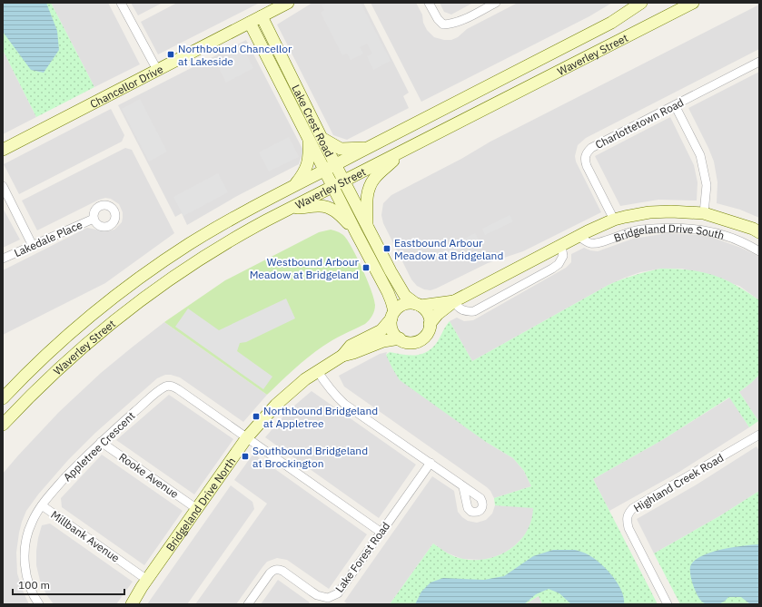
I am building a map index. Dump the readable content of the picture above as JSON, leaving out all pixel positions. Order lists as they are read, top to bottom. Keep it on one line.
{"streets":{"street":["Waverley Street","Chancellor Drive","Lake Crest Road","Charlottetown Road","Bridgeland Drive South","Lakedale Place","Appletree Crescent","Rooke Avenue","Highland Creek Road","Bridgeland Drive North","Millbank Avenue","Lake Forest Road"]},"crossings":[["Waverley Street","Lake Crest Road"],["Chancellor Drive","Lake Crest Road"],["Charlottetown Road","Bridgeland Drive South"],["Bridgeland Drive South","Bridgeland Drive North"],["Appletree Crescent","Rooke Avenue"],["Appletree Crescent","Bridgeland Drive North"],["Appletree Crescent","Millbank Avenue"],["Rooke Avenue","Bridgeland Drive North"],["Bridgeland Drive North","Millbank Avenue"]],"places":{"transit":["Northbound Chancellor at Lakeside","Eastbound Arbour Meadow at Bridgeland","Westbound Arbour Meadow at Bridgeland","Northbound Bridgeland at Appletree","Southbound Bridgeland at Brockington"]},"scale_bar":"100 m"}
